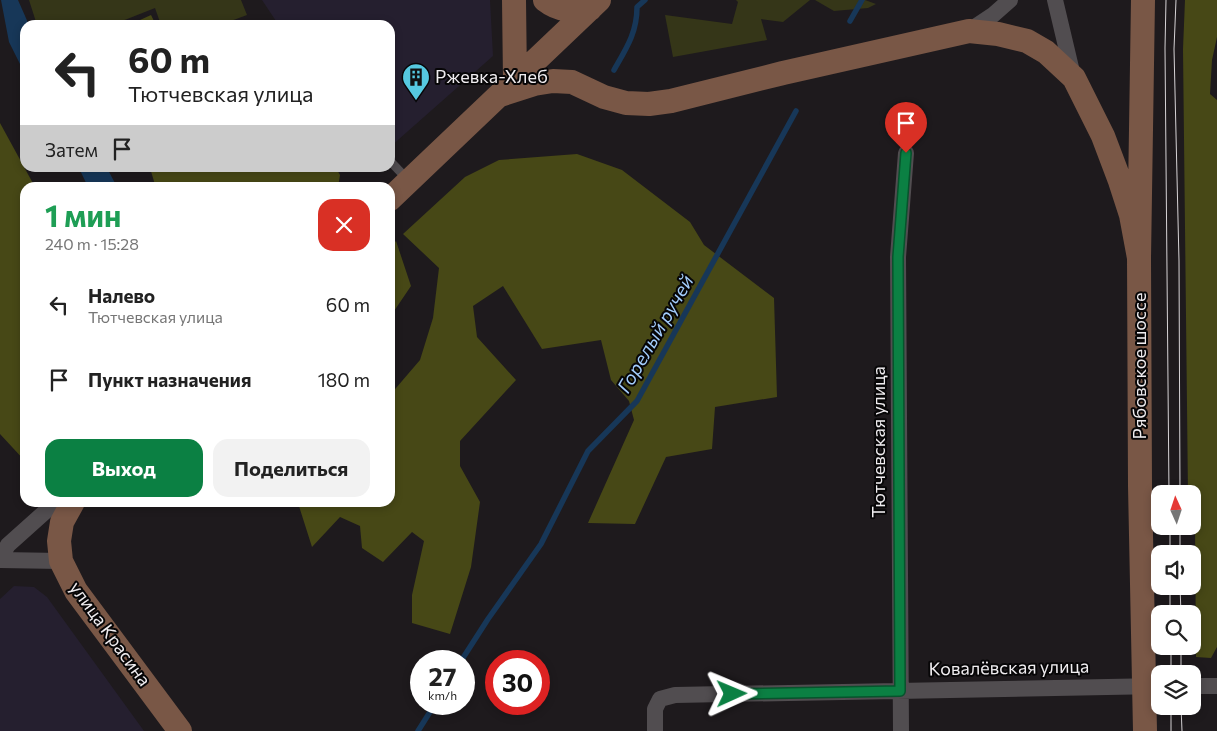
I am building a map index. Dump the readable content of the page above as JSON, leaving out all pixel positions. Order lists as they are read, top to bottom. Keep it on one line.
{"streets":{"main road":["Рябовское шоссе","улица Красина"],"street":["Тютчевская улица","Ковалёвская улица"]},"crossings":[["Тютчевская улица","Ковалёвская улица"]],"water":["Горелый ручей"],"places":{"building":["Ржевка-Хлеб"]},"north":"top","page":{"turn":["60 m","Тютчевская улица"],"then":"Затем","heading":["1 мин","240 m · 15:28"],"list":[{"name":"Налево","note":"Тютчевская улица","value":"60 m"},{"name":"Пункт назначения","value":"180 m"}],"buttons":["Выход","Поделиться"],"speed":"27 km/h","limit":"30"}}
